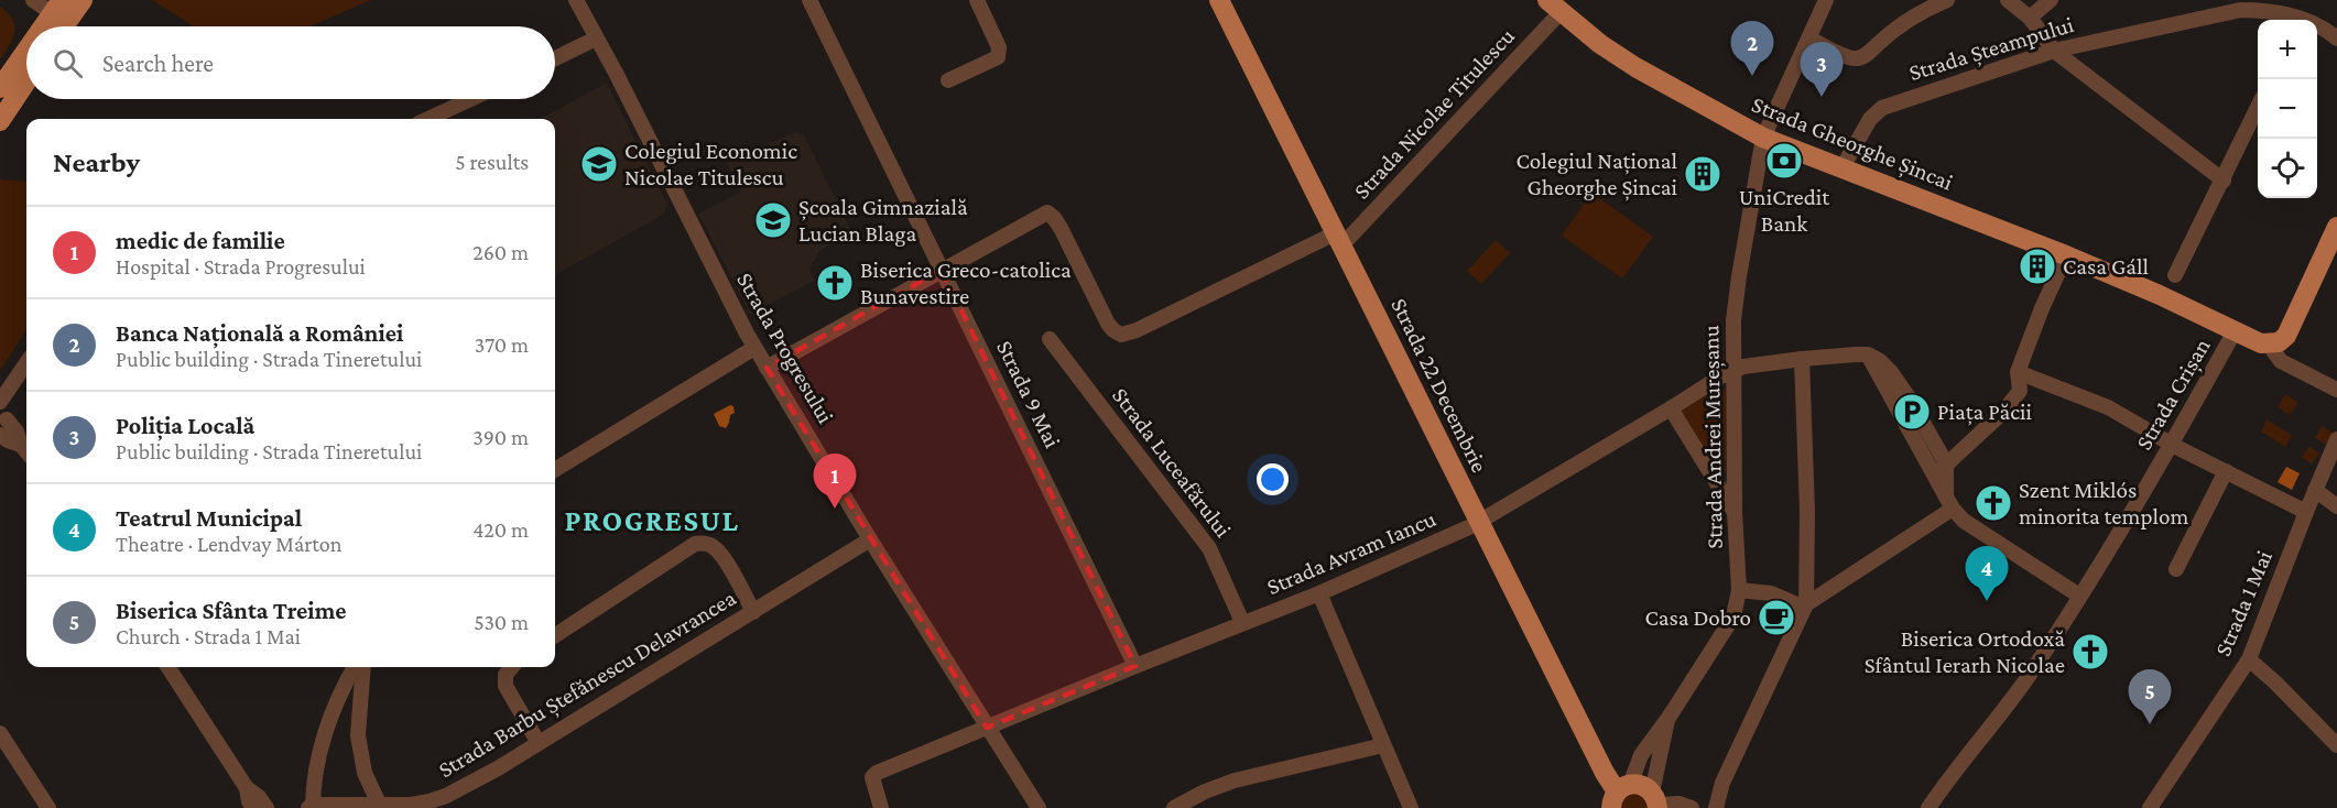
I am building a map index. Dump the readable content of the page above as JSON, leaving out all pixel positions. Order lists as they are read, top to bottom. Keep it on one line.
{"streets":{"main road":["Strada Gheorghe Șincai","Strada 22 Decembrie"],"street":["Strada Șteampului","Strada Nicolae Titulescu","Strada Progresului","Strada 9 Mai","Strada Crișan","Strada Andrei Mureșanu","Strada Luceafărului","Strada Avram Iancu","Strada 1 Mai","Strada Barbu Ștefănescu Delavrancea"]},"crossings":[["Strada Șteampului","Strada Gheorghe Șincai"],["Strada Nicolae Titulescu","Strada Gheorghe Șincai"],["Strada Nicolae Titulescu","Strada 22 Decembrie"],["Strada Nicolae Titulescu","Strada 9 Mai"],["Strada Gheorghe Șincai","Strada Crișan"],["Strada Gheorghe Șincai","Strada Andrei Mureșanu"],["Strada Progresului","Strada Avram Iancu"],["Strada Progresului","Strada Barbu Ștefănescu Delavrancea"],["Strada 22 Decembrie","Strada Andrei Mureșanu"],["Strada 22 Decembrie","Strada Avram Iancu"],["Strada 9 Mai","Strada Avram Iancu"],["Strada Andrei Mureșanu","Strada Avram Iancu"],["Strada Luceafărului","Strada Avram Iancu"]],"districts":["PROGRESUL"],"places":{"bank":["UniCredit Bank"],"school or university":["Colegiul Economic Nicolae Titulescu","Școala Gimnazială Lucian Blaga"],"building":["Colegiul Național Gheorghe Șincai","Casa Gáll"],"church":["Biserica Greco-catolica Bunavestire","Szent Miklós minorita templom","Biserica Ortodoxă Sfântul Ierarh Nicolae"],"parking":["Piața Păcii"],"cafe":["Casa Dobro"]},"page":{"map_buttons":["+","−"],"pins":["2","3","1","4","5"],"search":"Search here","heading":["Nearby","5 results"],"list":[{"mark":"1","name":"medic de familie","note":"Hospital · Strada Progresului","value":"260 m"},{"mark":"2","name":"Banca Națională a României","note":"Public building · Strada Tineretului","value":"370 m"},{"mark":"3","name":"Poliția Locală","note":"Public building · Strada Tineretului","value":"390 m"},{"mark":"4","name":"Teatrul Municipal","note":"Theatre · Lendvay Márton","value":"420 m"},{"mark":"5","name":"Biserica Sfânta Treime","note":"Church · Strada 1 Mai","value":"530 m"}]}}
